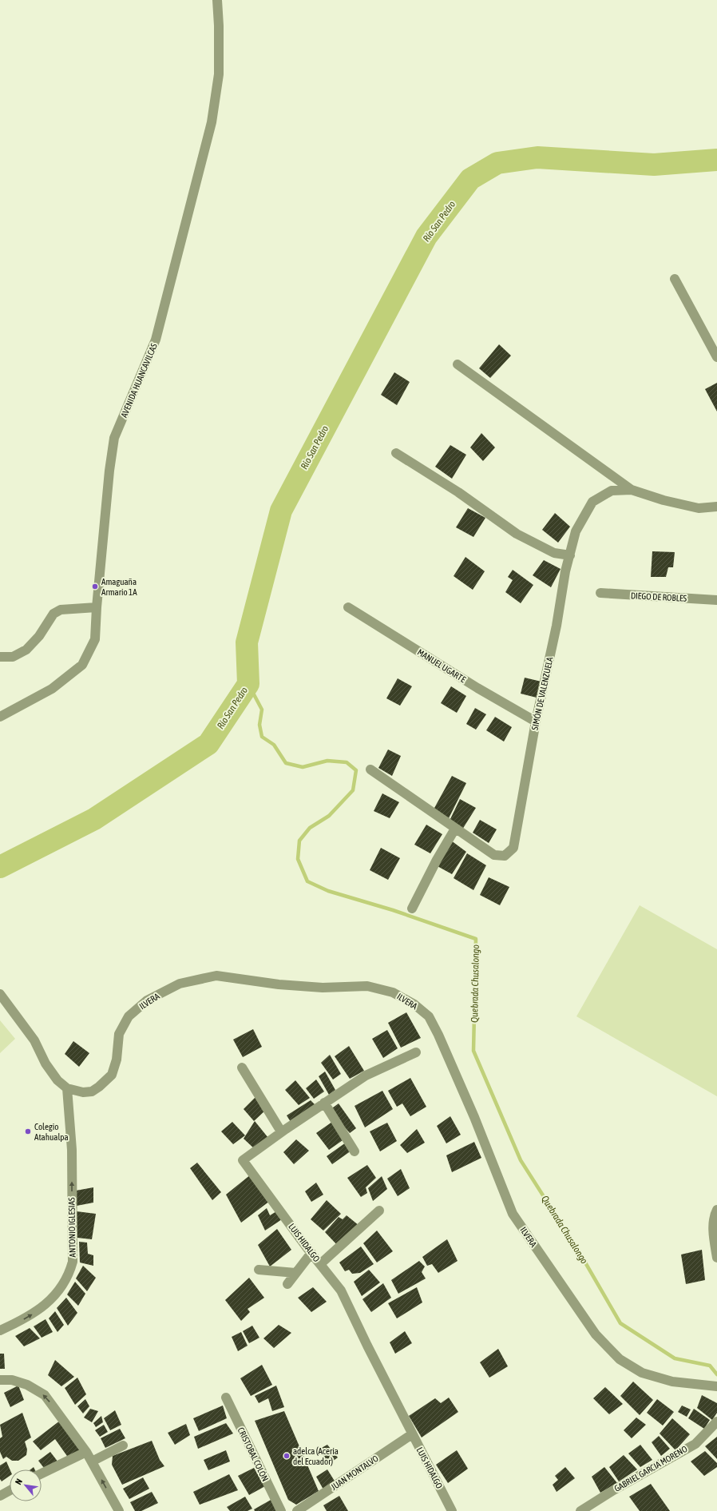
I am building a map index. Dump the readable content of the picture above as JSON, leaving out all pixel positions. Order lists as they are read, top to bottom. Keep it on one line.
{"streets":{"street":["AVENIDA HUANCAVILCAS","DIEGO DE ROBLES","MANUEL UGARTE","SIMÓN DE VALENZUELA","ILVERA","ANTONIO IGLESIAS","LUIS HIDALGO","CRISTOBAL COLÓN","GABRIEL GARCIA MORENO","JUAN MONTALVO"]},"crossings":[["MANUEL UGARTE","SIMÓN DE VALENZUELA"],["ILVERA","ANTONIO IGLESIAS"],["LUIS HIDALGO","JUAN MONTALVO"]],"one_way":["ANTONIO IGLESIAS"],"water":["Río San Pedro","Quebrada Chusalongo"],"places":["Amaguaña Armario 1A","Colegio Atahualpa","adelca (Acería del Ecuador)"],"north":"top left"}
